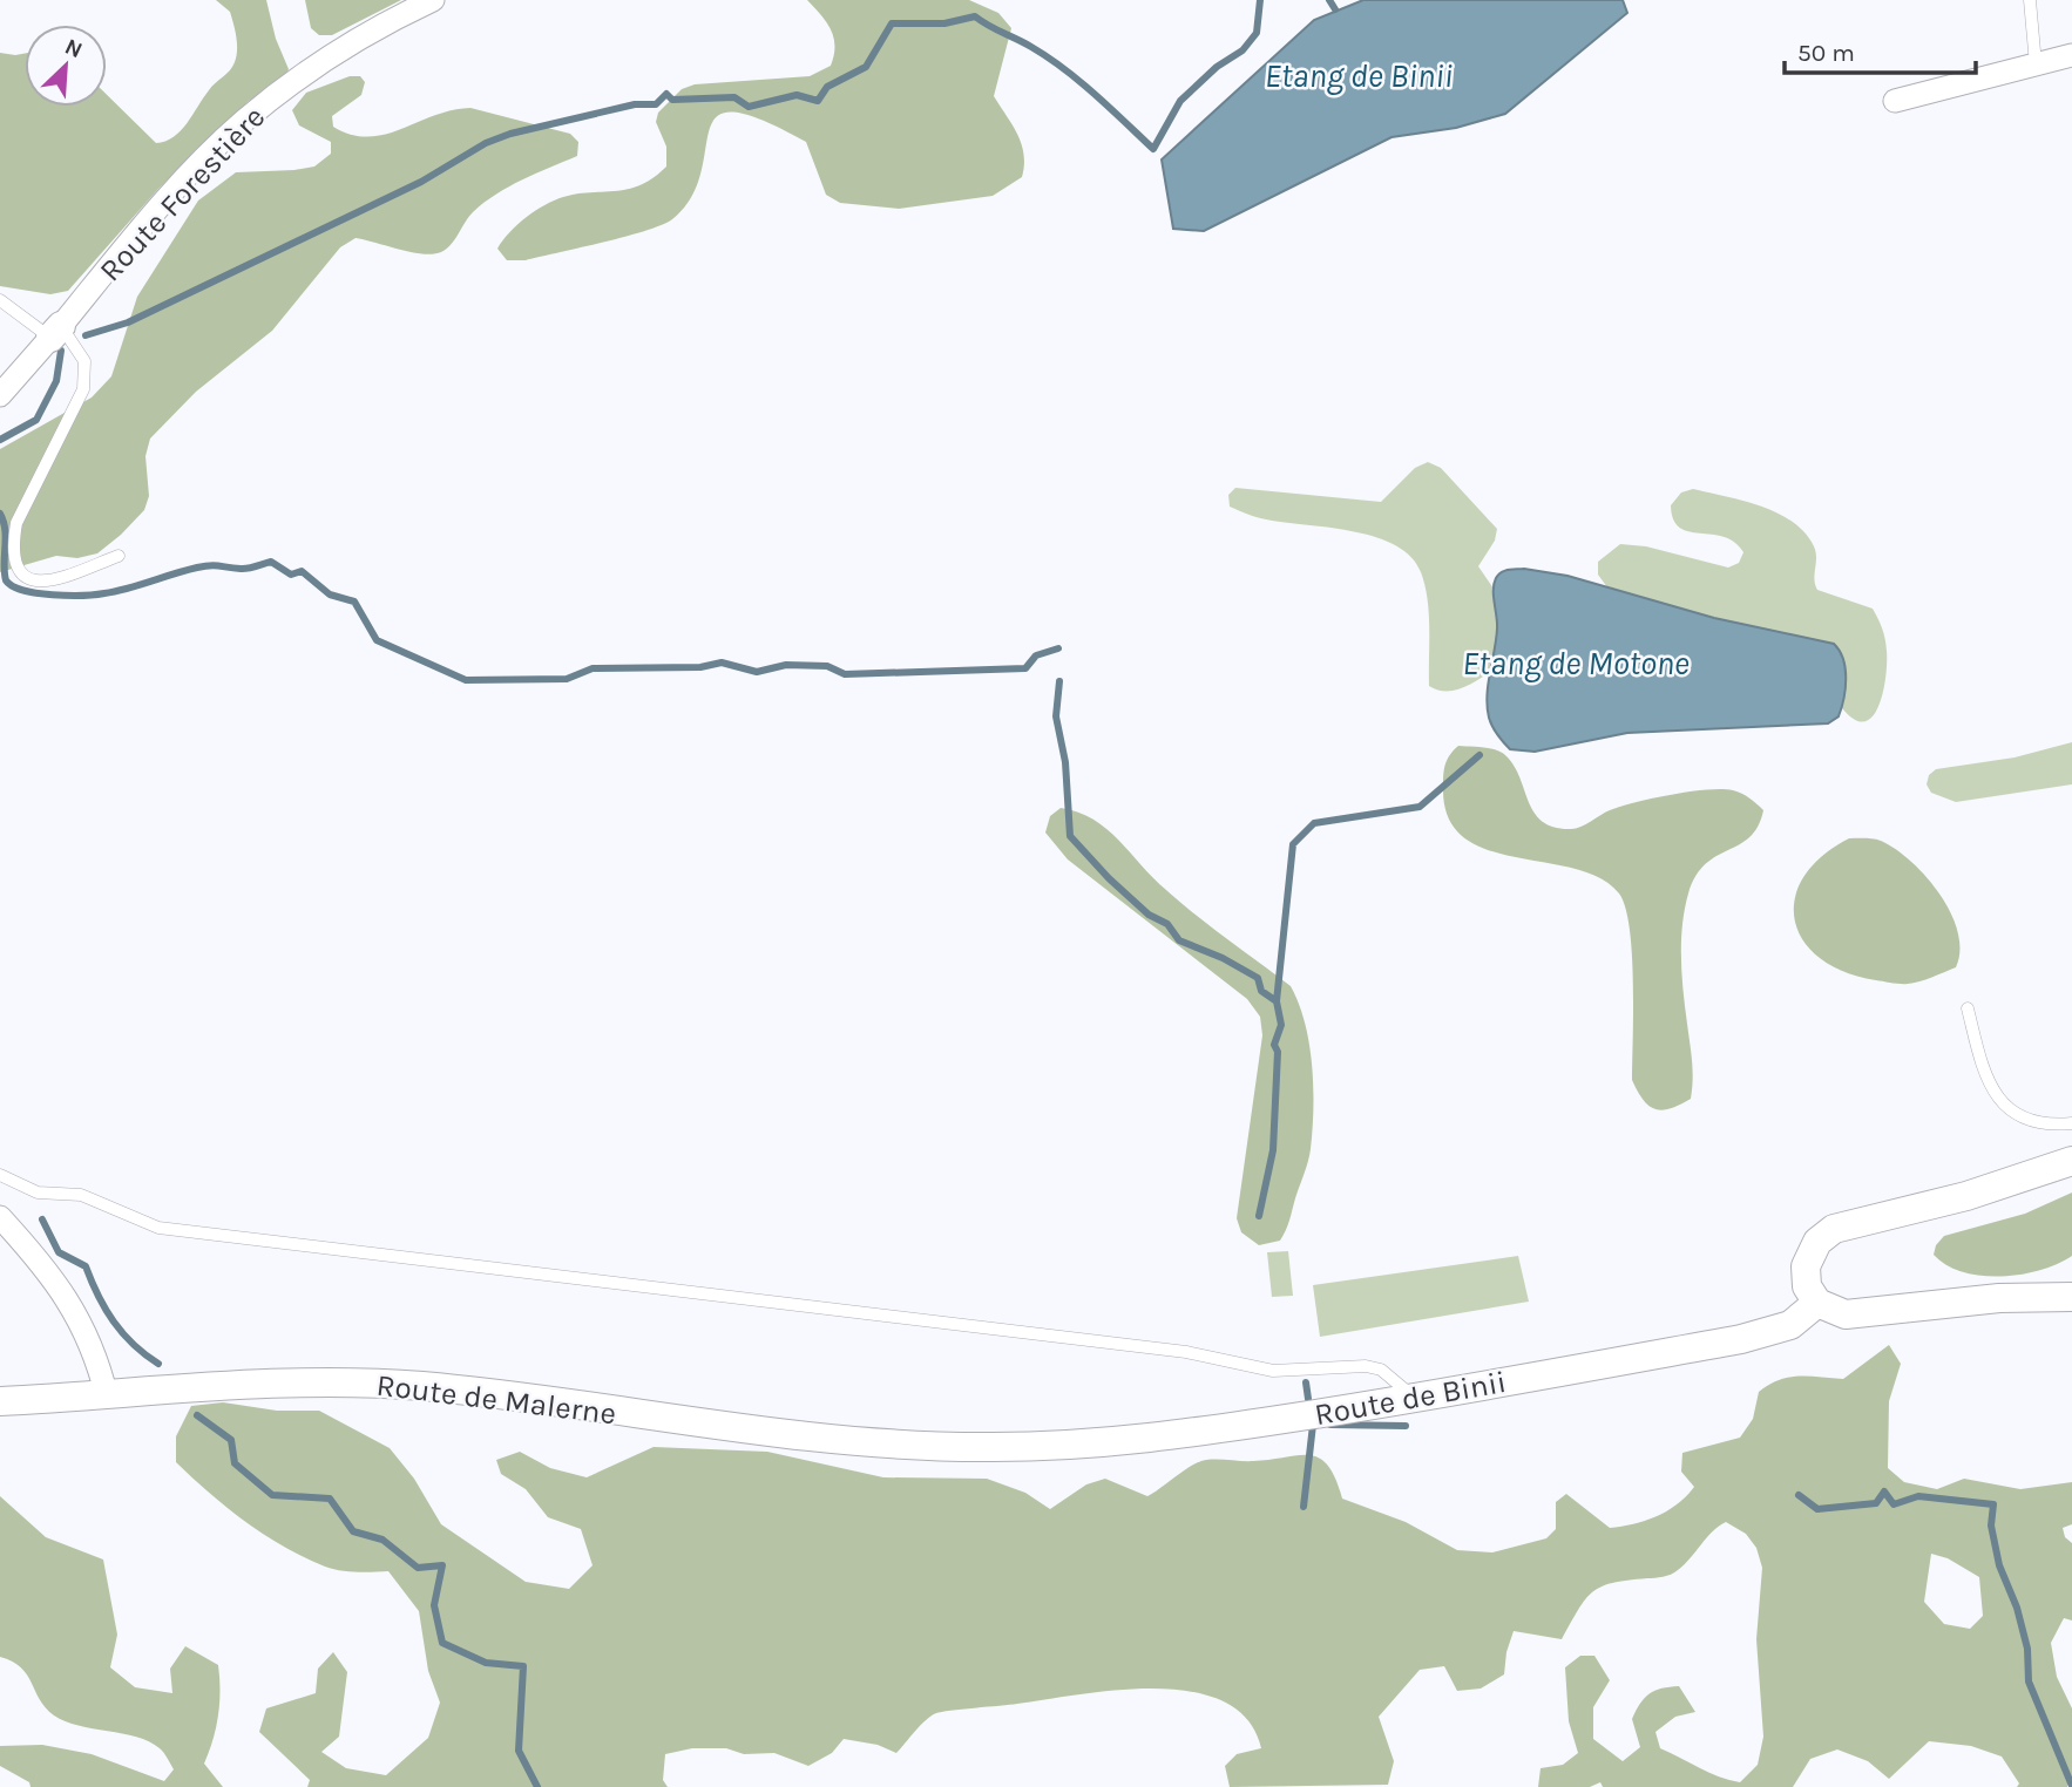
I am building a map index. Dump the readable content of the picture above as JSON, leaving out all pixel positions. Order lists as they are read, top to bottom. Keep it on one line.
{"streets":{"street":["Route Forestière","Route de Binii","Route de Malerne"]},"crossings":[["Route de Binii","Route de Malerne"]],"water":["Etang de Binii","Etang de Motone"],"scale_bar":"50 m","north":"top right"}
